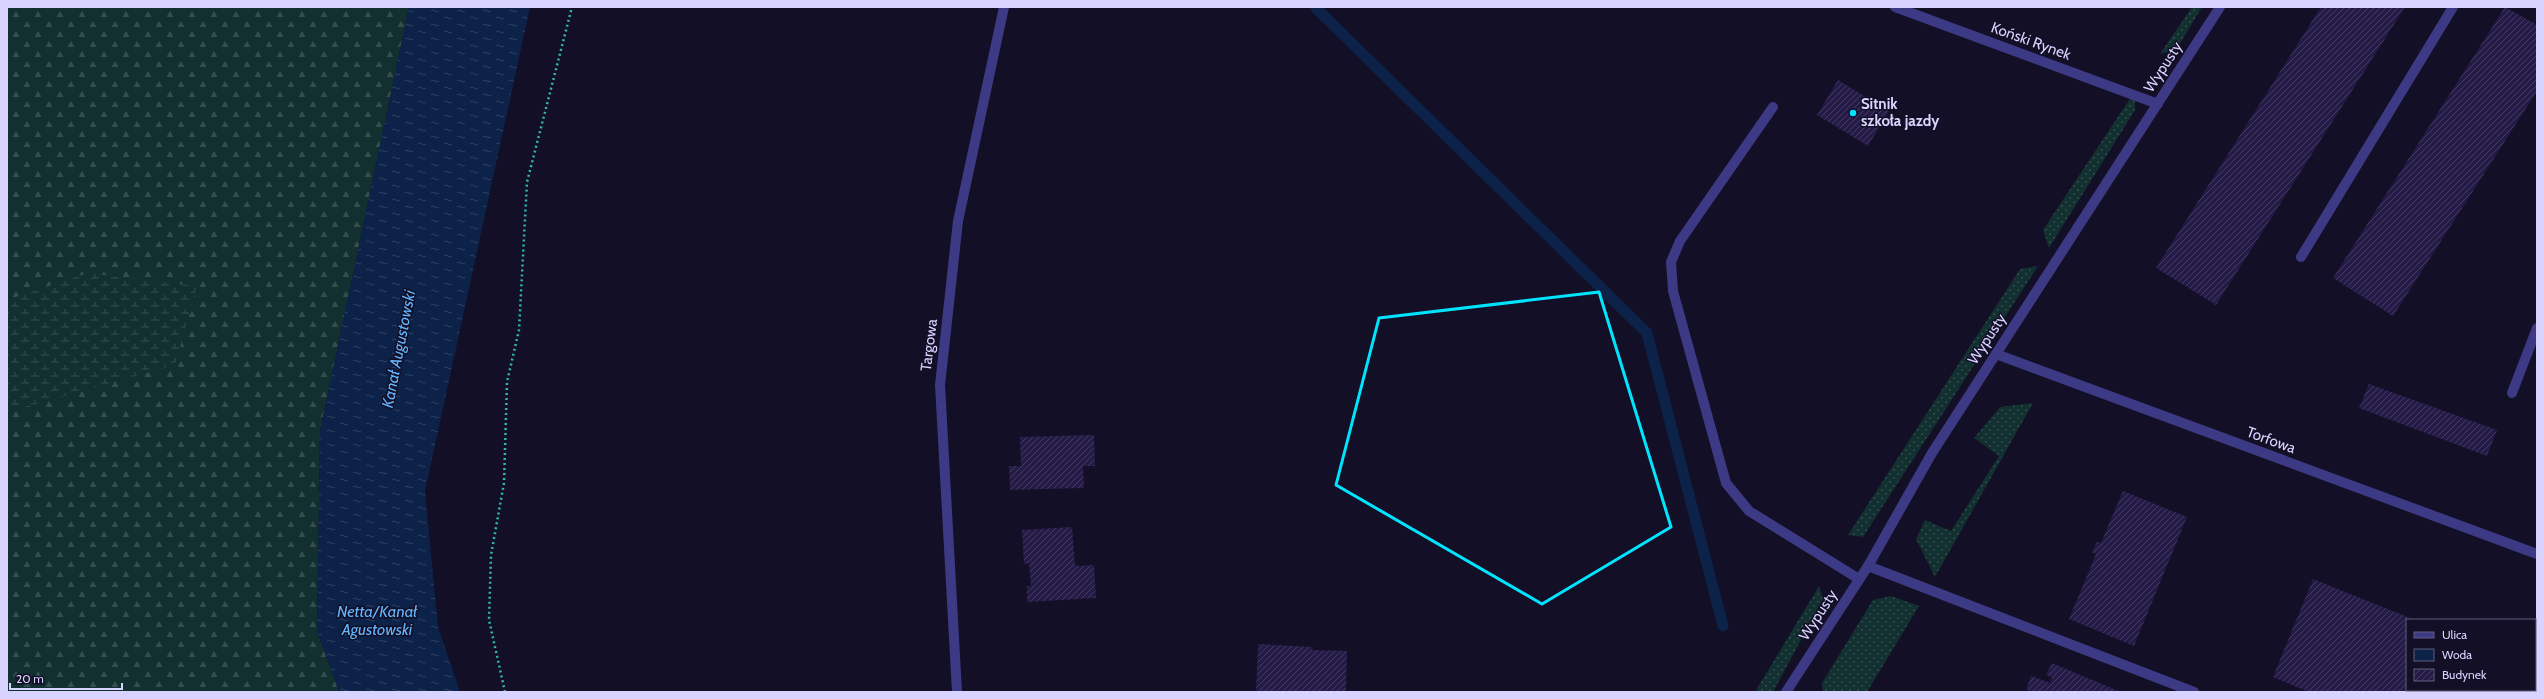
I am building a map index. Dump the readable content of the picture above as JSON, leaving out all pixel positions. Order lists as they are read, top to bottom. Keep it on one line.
{"streets":{"street":["Koński Rynek","Wypusty","Targowa","Torfowa"]},"crossings":[["Koński Rynek","Wypusty"],["Wypusty","Torfowa"]],"water":["Kanał Augustowski","Netta/Kanał Agustowski"],"places":["Sitnik szkoła jazdy"],"legend":["Ulica","Woda","Budynek"],"scale_bar":"20 m"}
